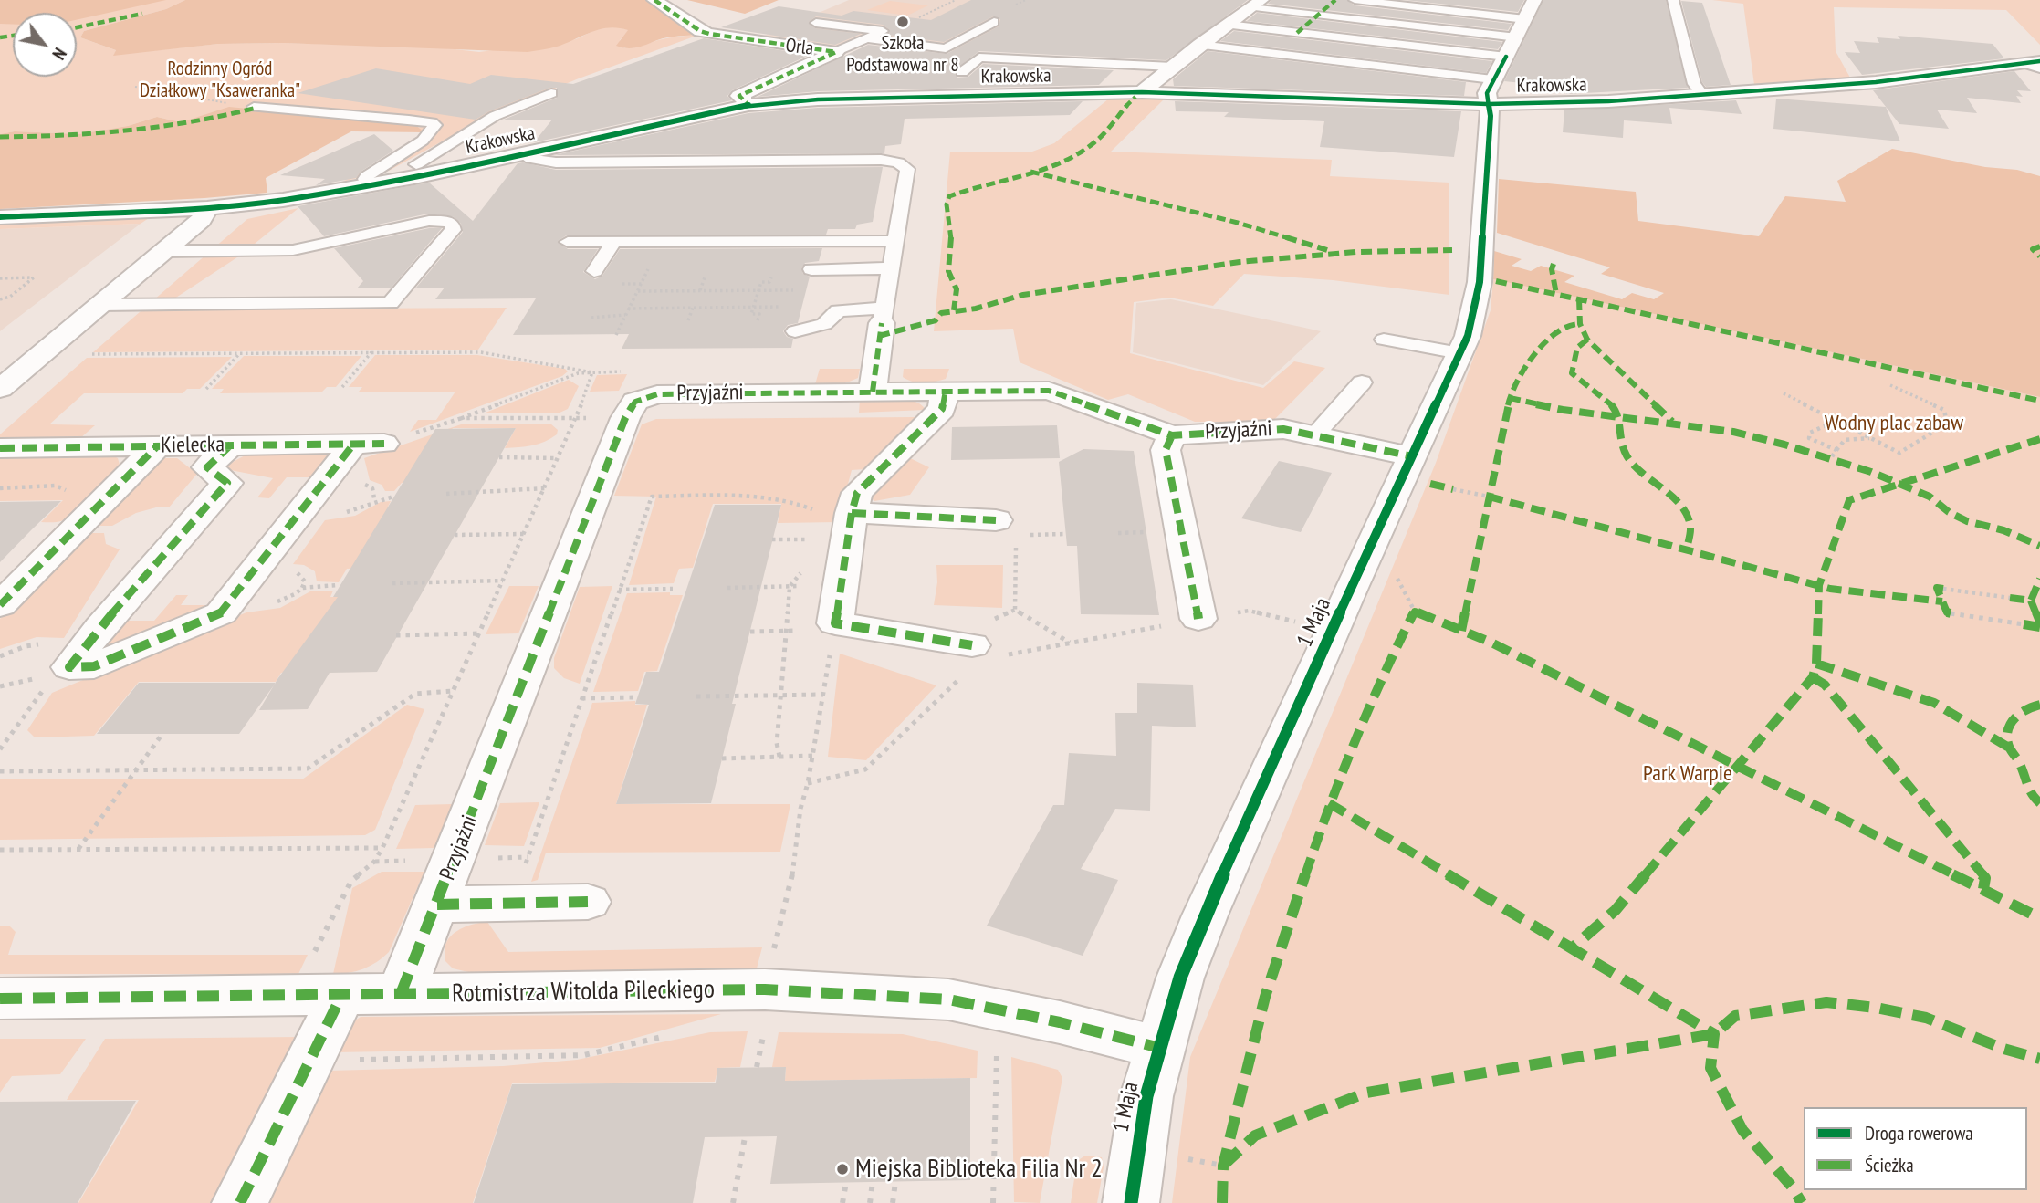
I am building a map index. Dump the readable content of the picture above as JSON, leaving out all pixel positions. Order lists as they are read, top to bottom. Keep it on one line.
{"streets":{"street":["Orla","Krakowska","Przyjaźni","Kielecka","1 Maja","Rotmistrza Witolda Pileckiego"]},"crossings":[["Orla","Krakowska"],["Krakowska","1 Maja"],["Przyjaźni","1 Maja"],["Przyjaźni","Rotmistrza Witolda Pileckiego"],["1 Maja","Rotmistrza Witolda Pileckiego"]],"parks":["Rodzinny Ogród Działkowy \"Ksaweranka\"","Wodny plac zabaw","Park Warpie"],"places":["Szkoła Podstawowa nr 8","Miejska Biblioteka Filia Nr 2"],"legend":["Droga rowerowa","Ścieżka"],"north":"bottom right"}
